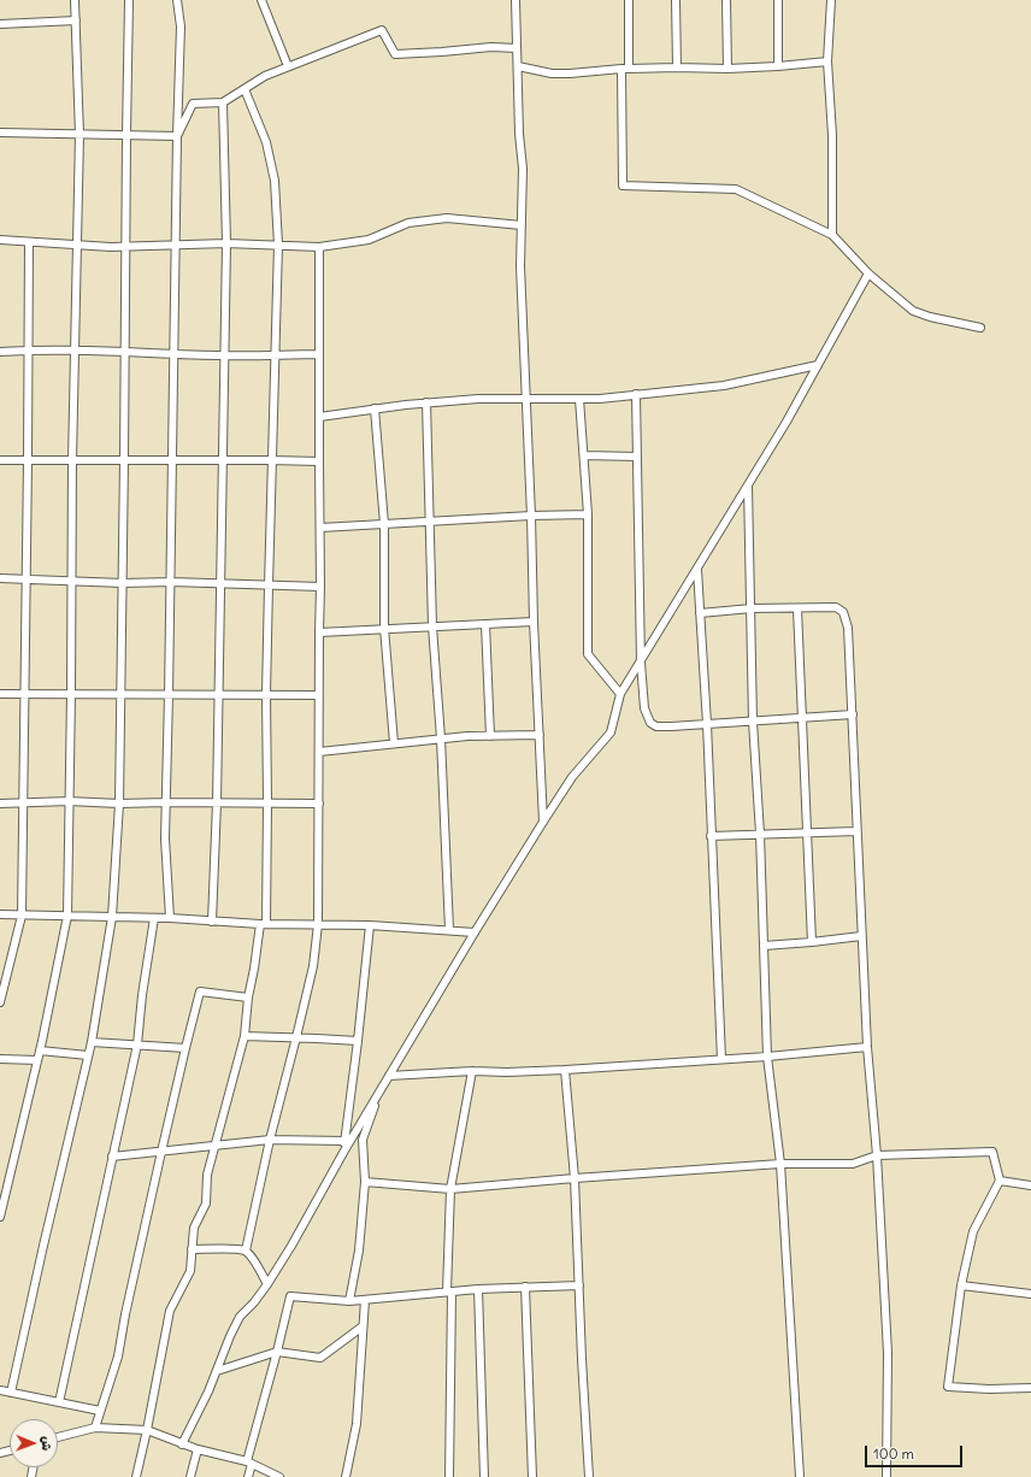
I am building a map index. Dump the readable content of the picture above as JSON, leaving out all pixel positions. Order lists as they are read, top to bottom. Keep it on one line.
{"scale_bar":"100 m","north":"right"}
